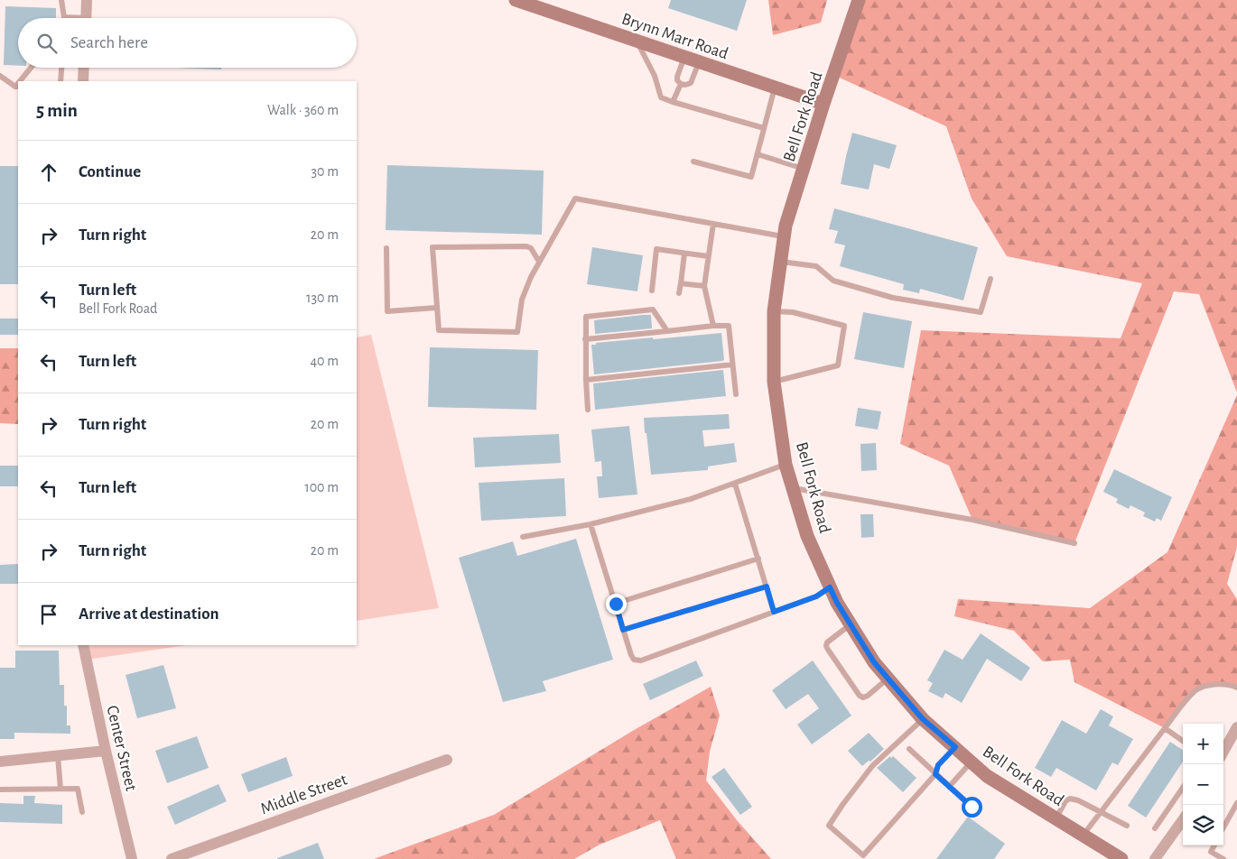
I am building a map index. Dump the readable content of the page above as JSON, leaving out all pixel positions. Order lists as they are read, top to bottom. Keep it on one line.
{"streets":{"main road":["Brynn Marr Road","Bell Fork Road"],"street":["Center Street","Middle Street"]},"crossings":[["Brynn Marr Road","Bell Fork Road"]],"page":{"search":"Search here","heading":["5 min","Walk · 360 m"],"list":[["Continue","30 m"],["Turn right","20 m"],["Turn left","Bell Fork Road","130 m"],["Turn left","40 m"],["Turn right","20 m"],["Turn left","100 m"],["Turn right","20 m"],"Arrive at destination"],"map_buttons":["+","−"]}}
